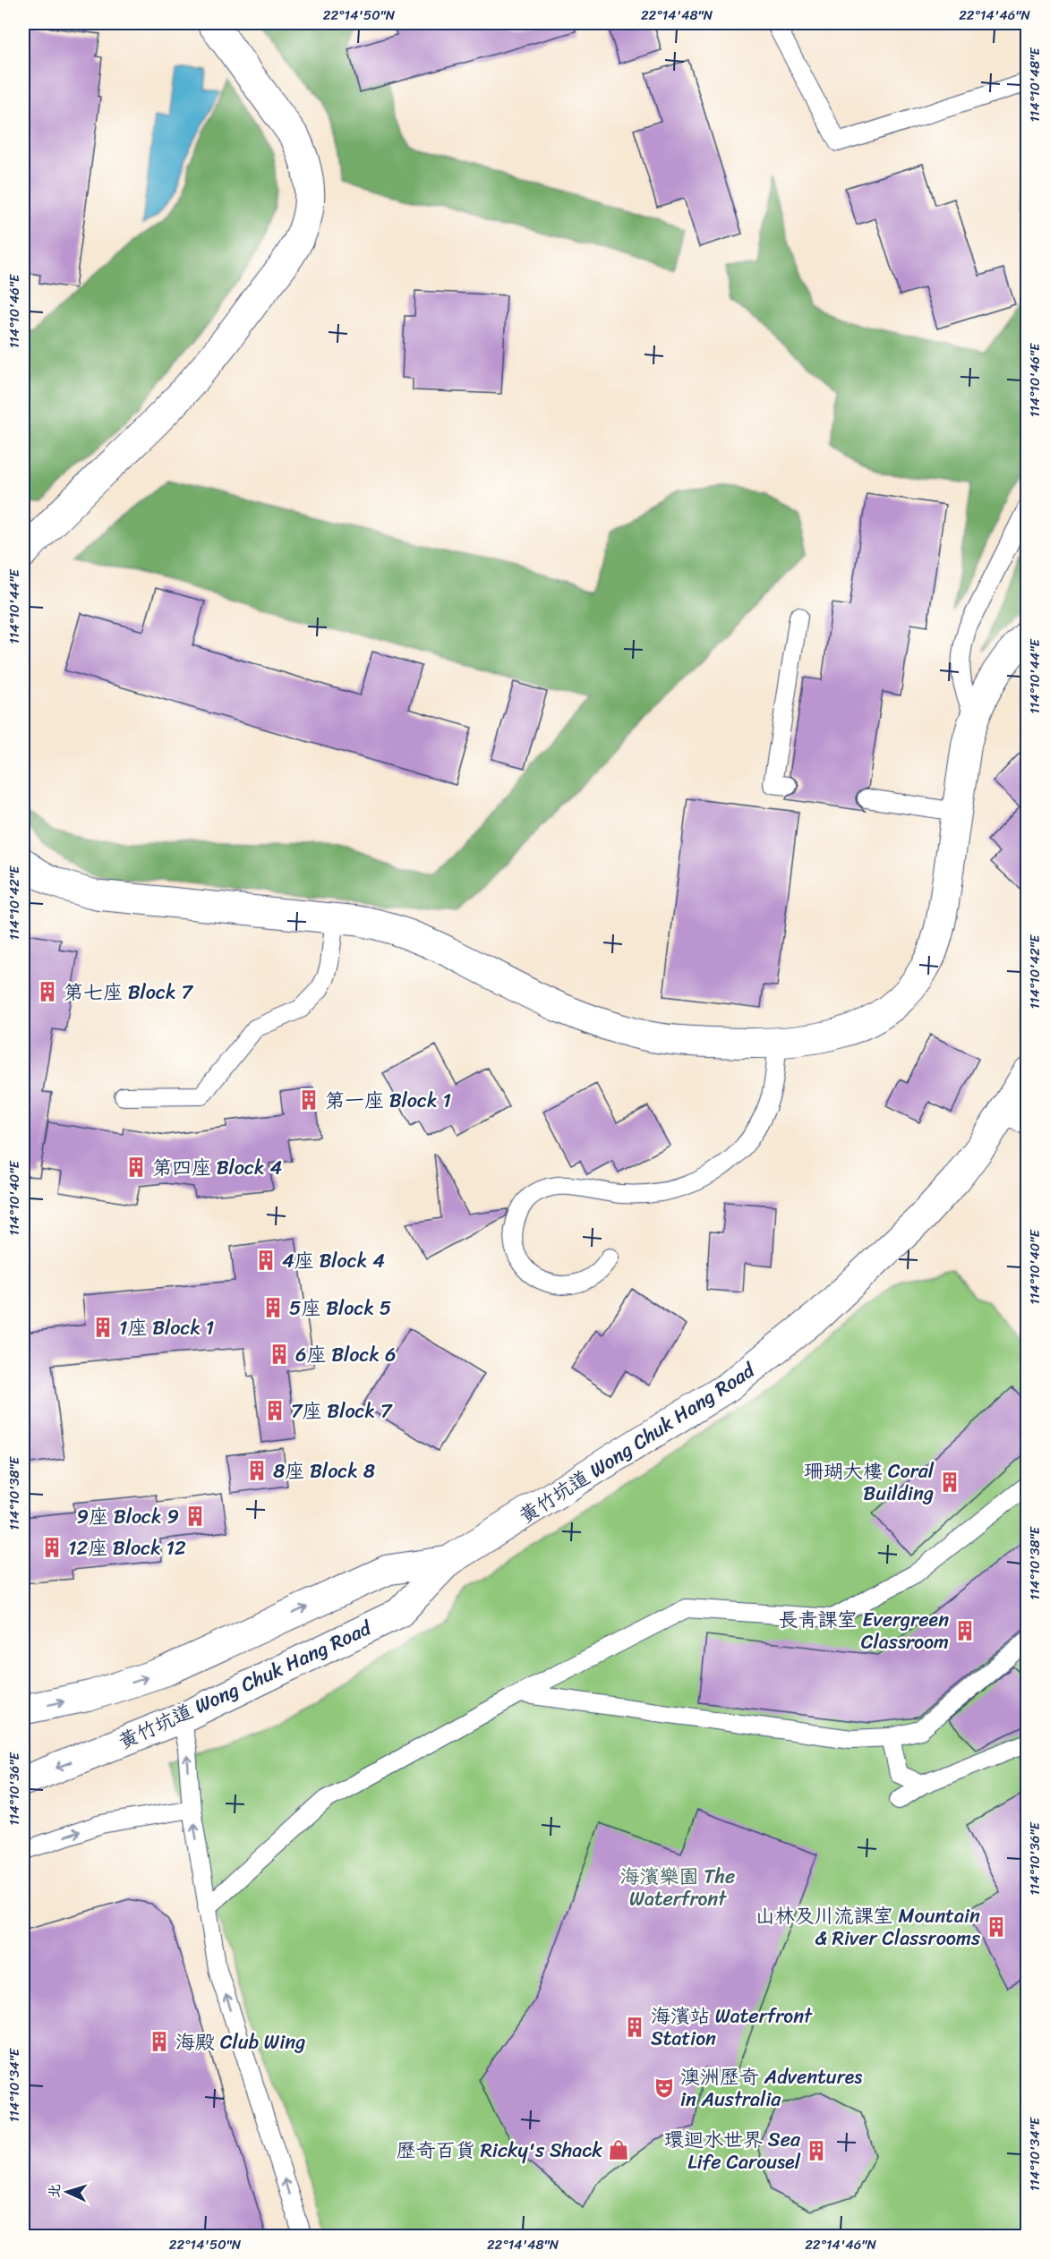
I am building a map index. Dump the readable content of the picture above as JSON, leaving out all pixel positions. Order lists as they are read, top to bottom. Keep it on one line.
{"streets":{"street":["黃竹坑道 Wong Chuk Hang Road"]},"parks":["海濱樂園 The Waterfront"],"places":{"building":["第七座 Block 7","第一座 Block 1","第四座 Block 4","4座 Block 4","5座 Block 5","1座 Block 1","6座 Block 6","7座 Block 7","8座 Block 8","珊瑚大樓 Coral Building","9座 Block 9","12座 Block 12","長青課室 Evergreen Classroom","山林及川流課室 Mountain & River Classrooms","海濱站 Waterfront Station","海殿 Club Wing","環迴水世界 Sea Life Carousel"],"theatre":["澳洲歷奇 Adventures in Australia"],"shop":["歷奇百貨 Ricky's Shack"]},"north":"left","coordinates":["22°14'50\"N","22°14'48\"N","22°14'46\"N","114°10'48\"E","114°10'46\"E","114°10'44\"E","114°10'42\"E","114°10'40\"E","114°10'38\"E","114°10'36\"E","114°10'34\"E"]}
